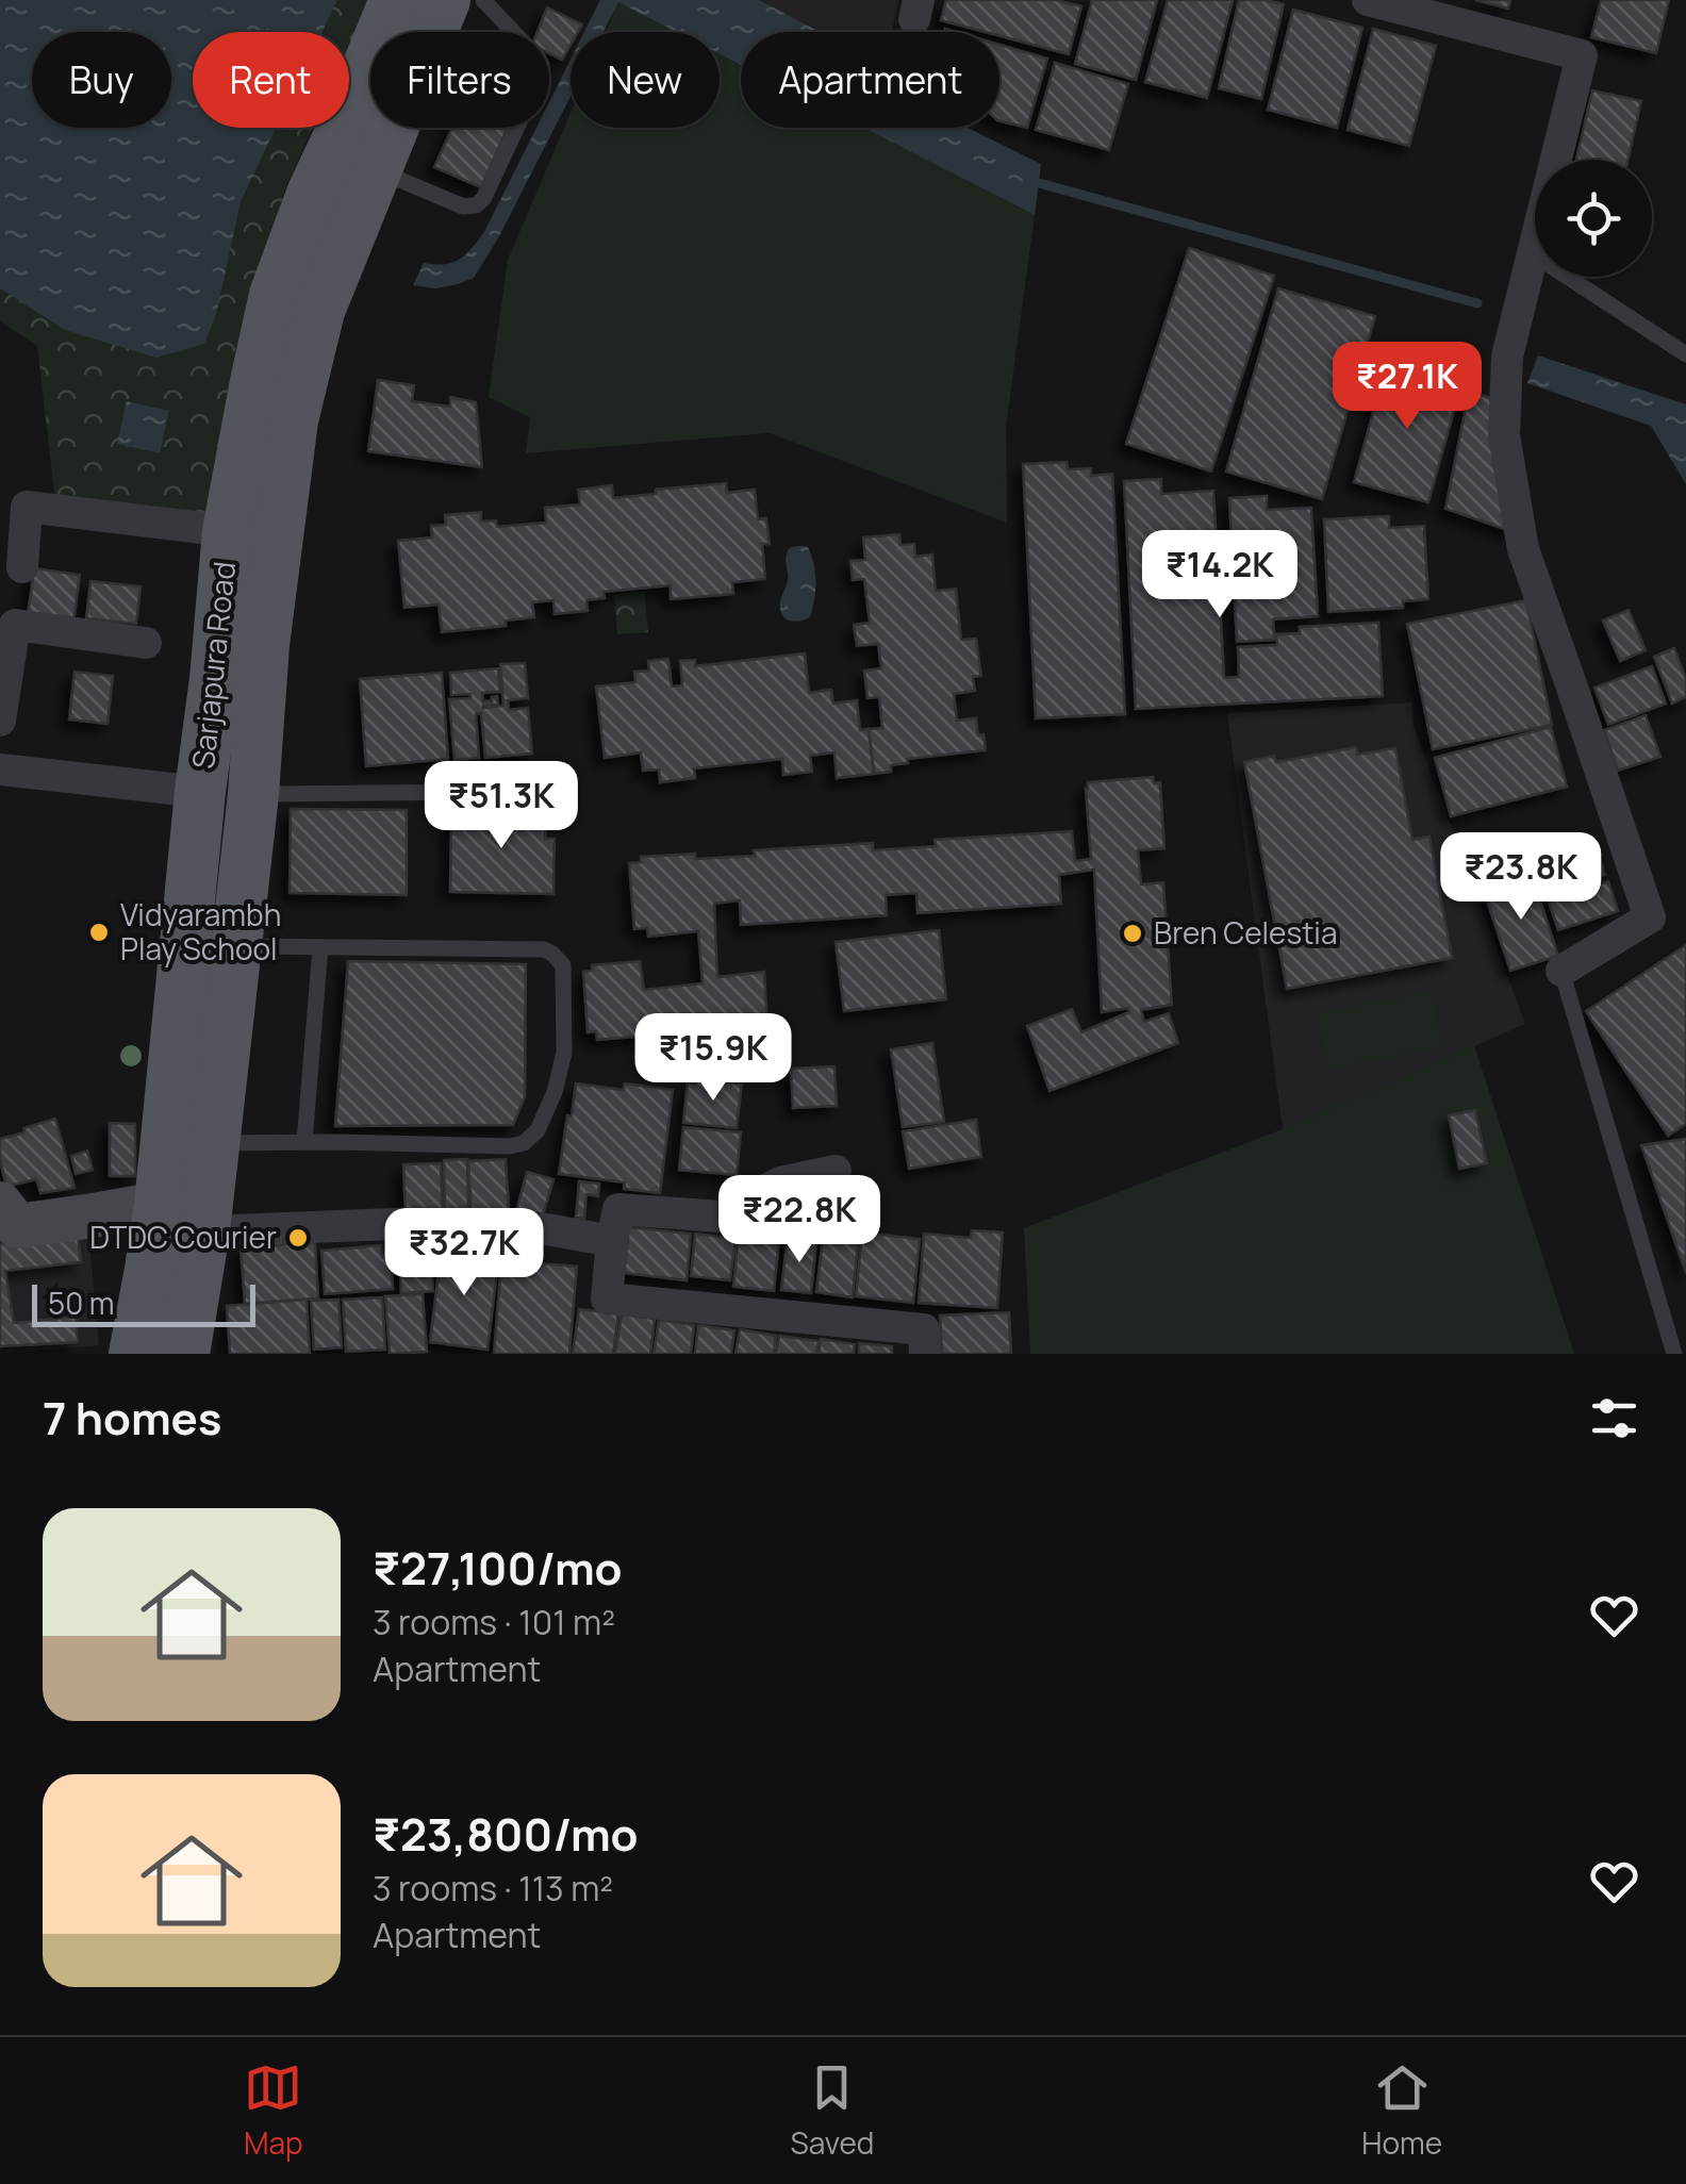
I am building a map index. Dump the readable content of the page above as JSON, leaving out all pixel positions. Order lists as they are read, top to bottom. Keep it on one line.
{"streets":{"main road":["Sarjapura Road"]},"places":["Vidyarambh Play School","Bren Celestia","DTDC Courier"],"scale_bar":"50 m","page":{"chip":["Buy","Rent","Filters","New","Apartment"],"price":["₹27.1K","₹14.2K","₹51.3K","₹23.8K","₹15.9K","₹22.8K","₹32.7K"],"scale":"50 m","heading":"7 homes","list":[{"name":"₹27,100/mo","note":"3 rooms · 101 m² · Apartment"},{"name":"₹23,800/mo","note":"3 rooms · 113 m² · Apartment"}],"tabs":["Map","Saved","Home"]}}
